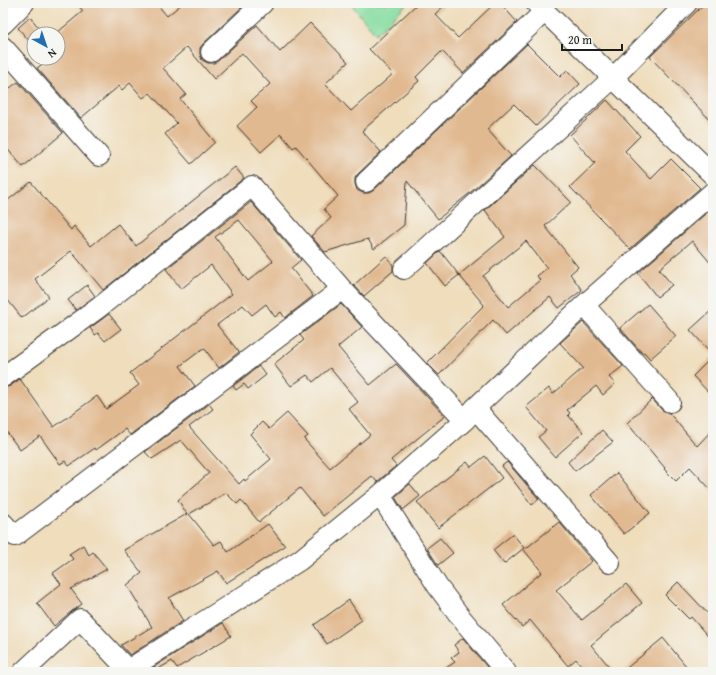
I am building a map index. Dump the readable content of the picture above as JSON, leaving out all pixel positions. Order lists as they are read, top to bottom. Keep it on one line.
{"scale_bar":"20 m","north":"bottom right"}
